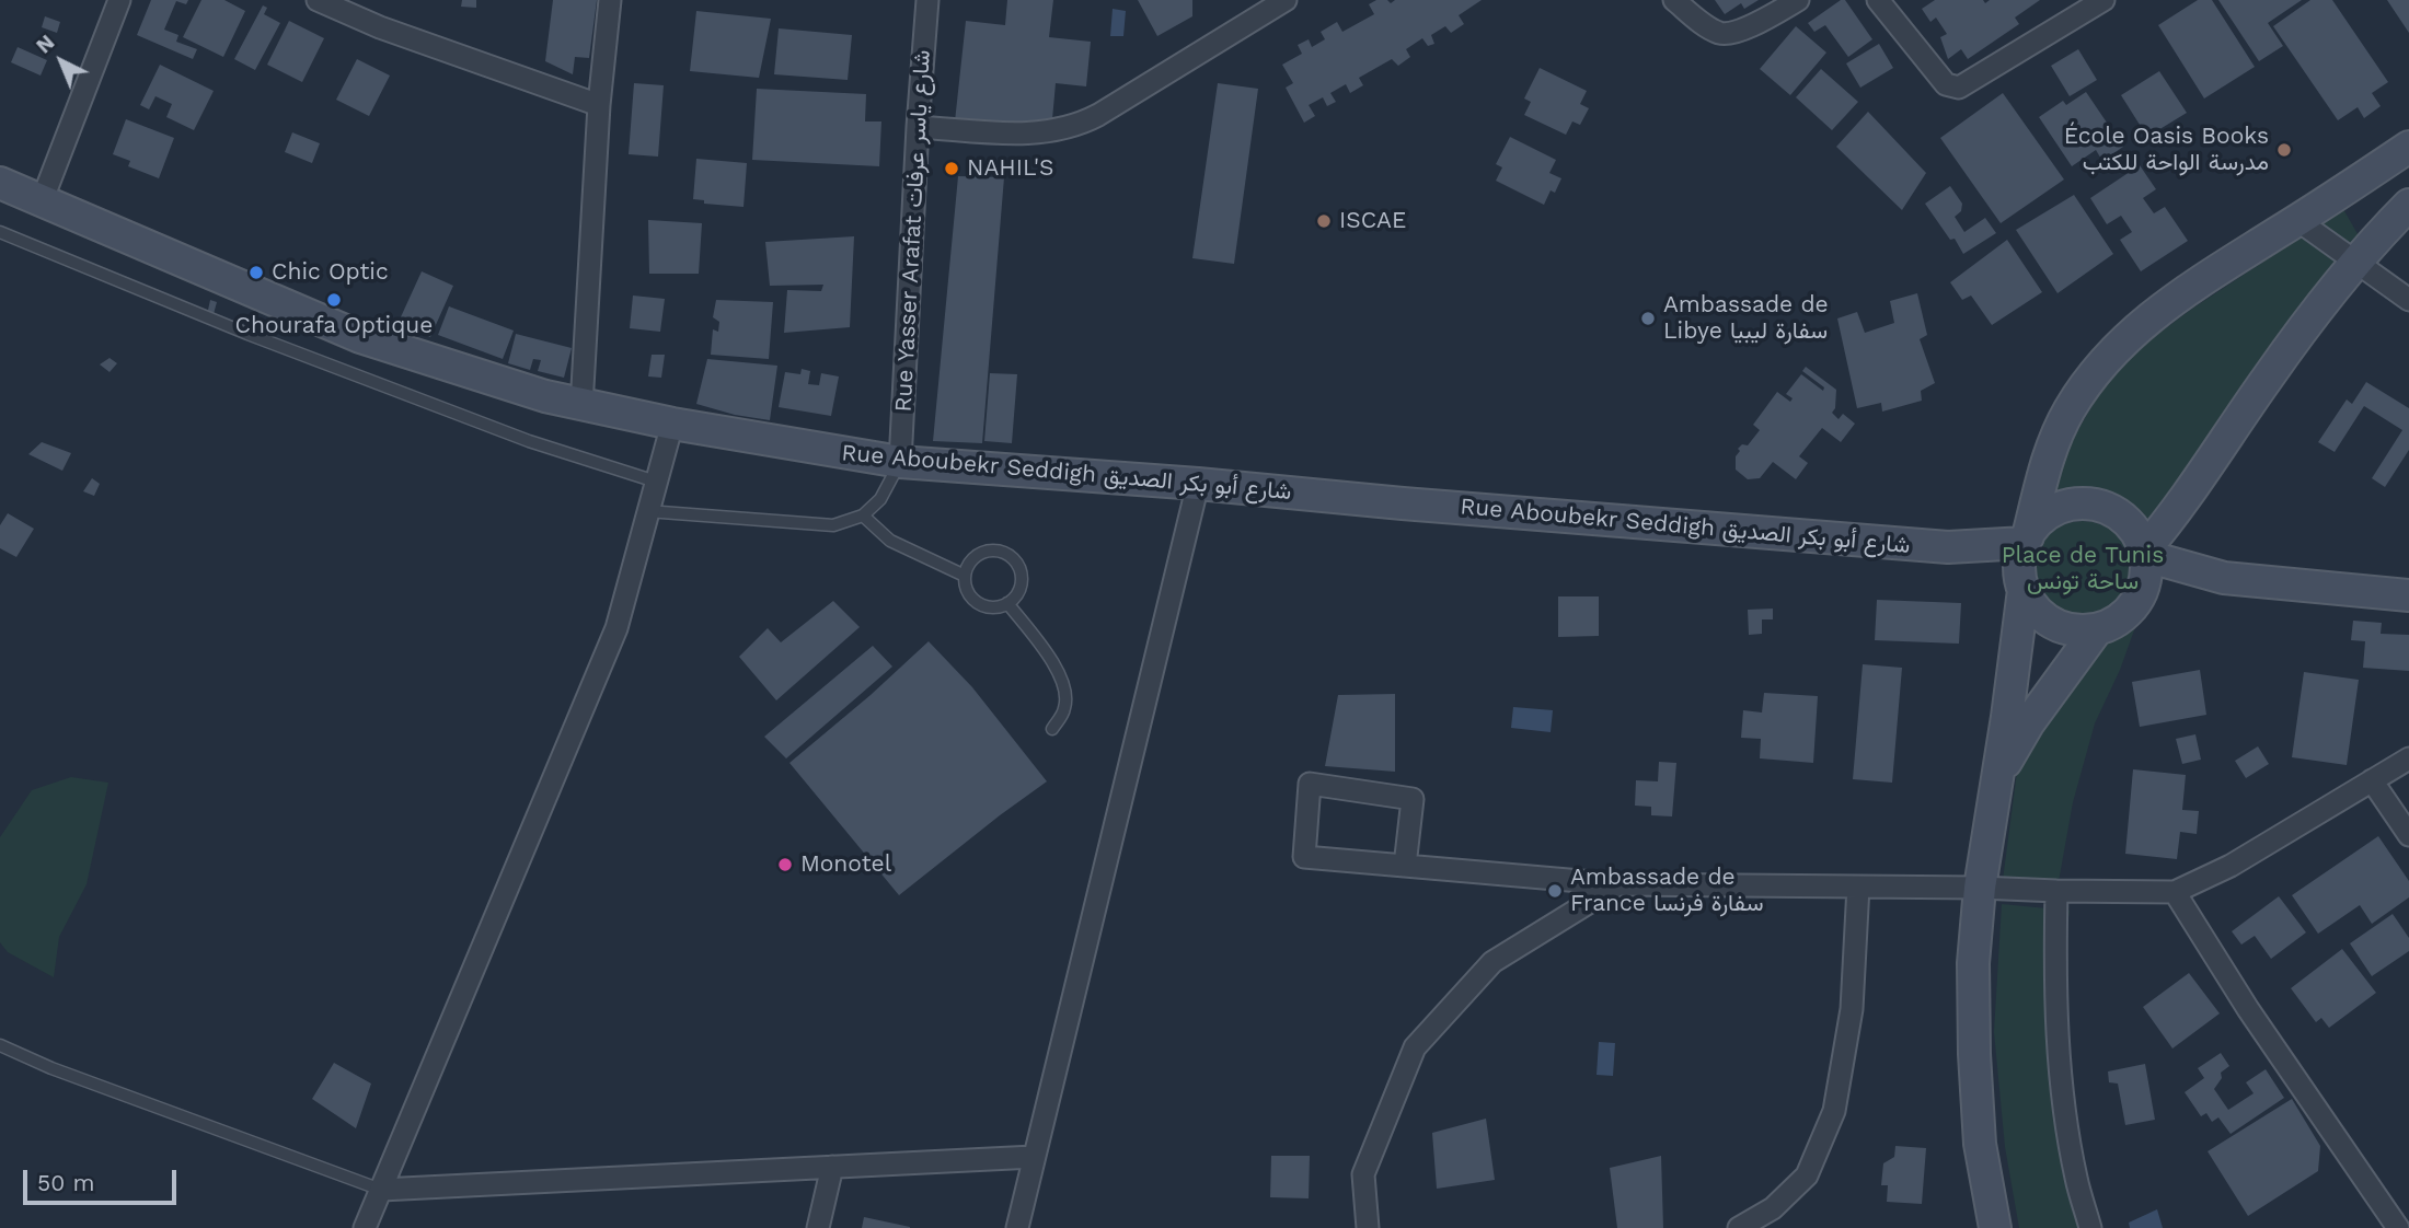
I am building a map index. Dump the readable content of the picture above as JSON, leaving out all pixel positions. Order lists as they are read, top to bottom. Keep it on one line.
{"streets":{"street":["Rue Yasser Arafat شارع ياسر عرفات","Rue Aboubekr Seddigh شارع أبو بكر الصديق"]},"crossings":[["Rue Yasser Arafat شارع ياسر عرفات","Rue Aboubekr Seddigh شارع أبو بكر الصديق"]],"parks":["Place de Tunis ساحة تونس"],"places":["École Oasis Books مدرسة الواحة للكتب","NAHIL'S","ISCAE","Chic Optic","Chourafa Optique","Ambassade de Libye سفارة ليبيا","Monotel","Ambassade de France سفارة فرنسا"],"scale_bar":"50 m","north":"top left"}
